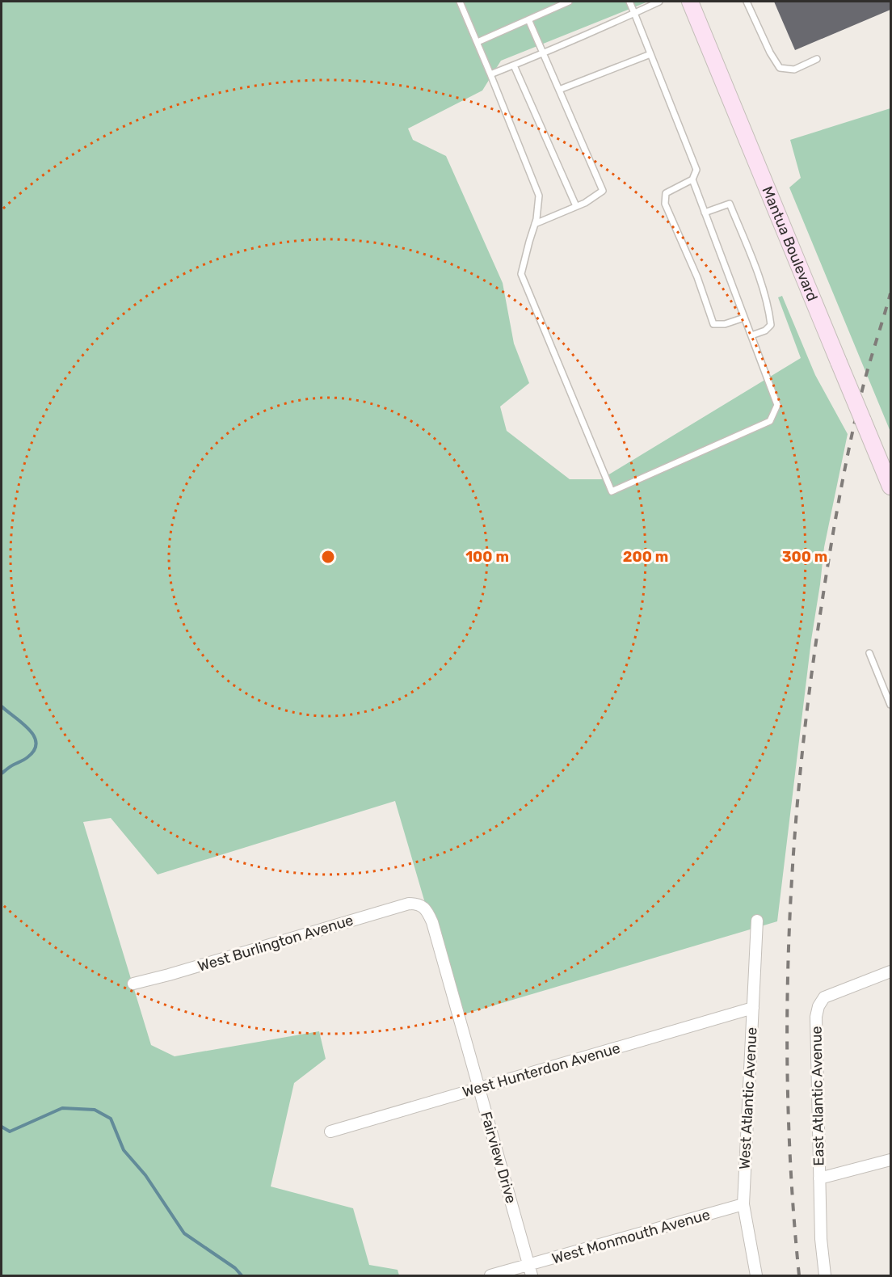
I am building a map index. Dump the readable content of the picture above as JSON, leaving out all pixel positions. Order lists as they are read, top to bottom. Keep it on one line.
{"streets":{"main road":["Mantua Boulevard"],"street":["West Burlington Avenue","West Hunterdon Avenue","East Atlantic Avenue","West Atlantic Avenue","Fairview Drive","West Monmouth Avenue"]},"crossings":[["West Burlington Avenue","Fairview Drive"],["West Hunterdon Avenue","West Atlantic Avenue"],["West Hunterdon Avenue","Fairview Drive"],["West Atlantic Avenue","West Monmouth Avenue"],["Fairview Drive","West Monmouth Avenue"]],"rings":["100 m","200 m","300 m"]}
